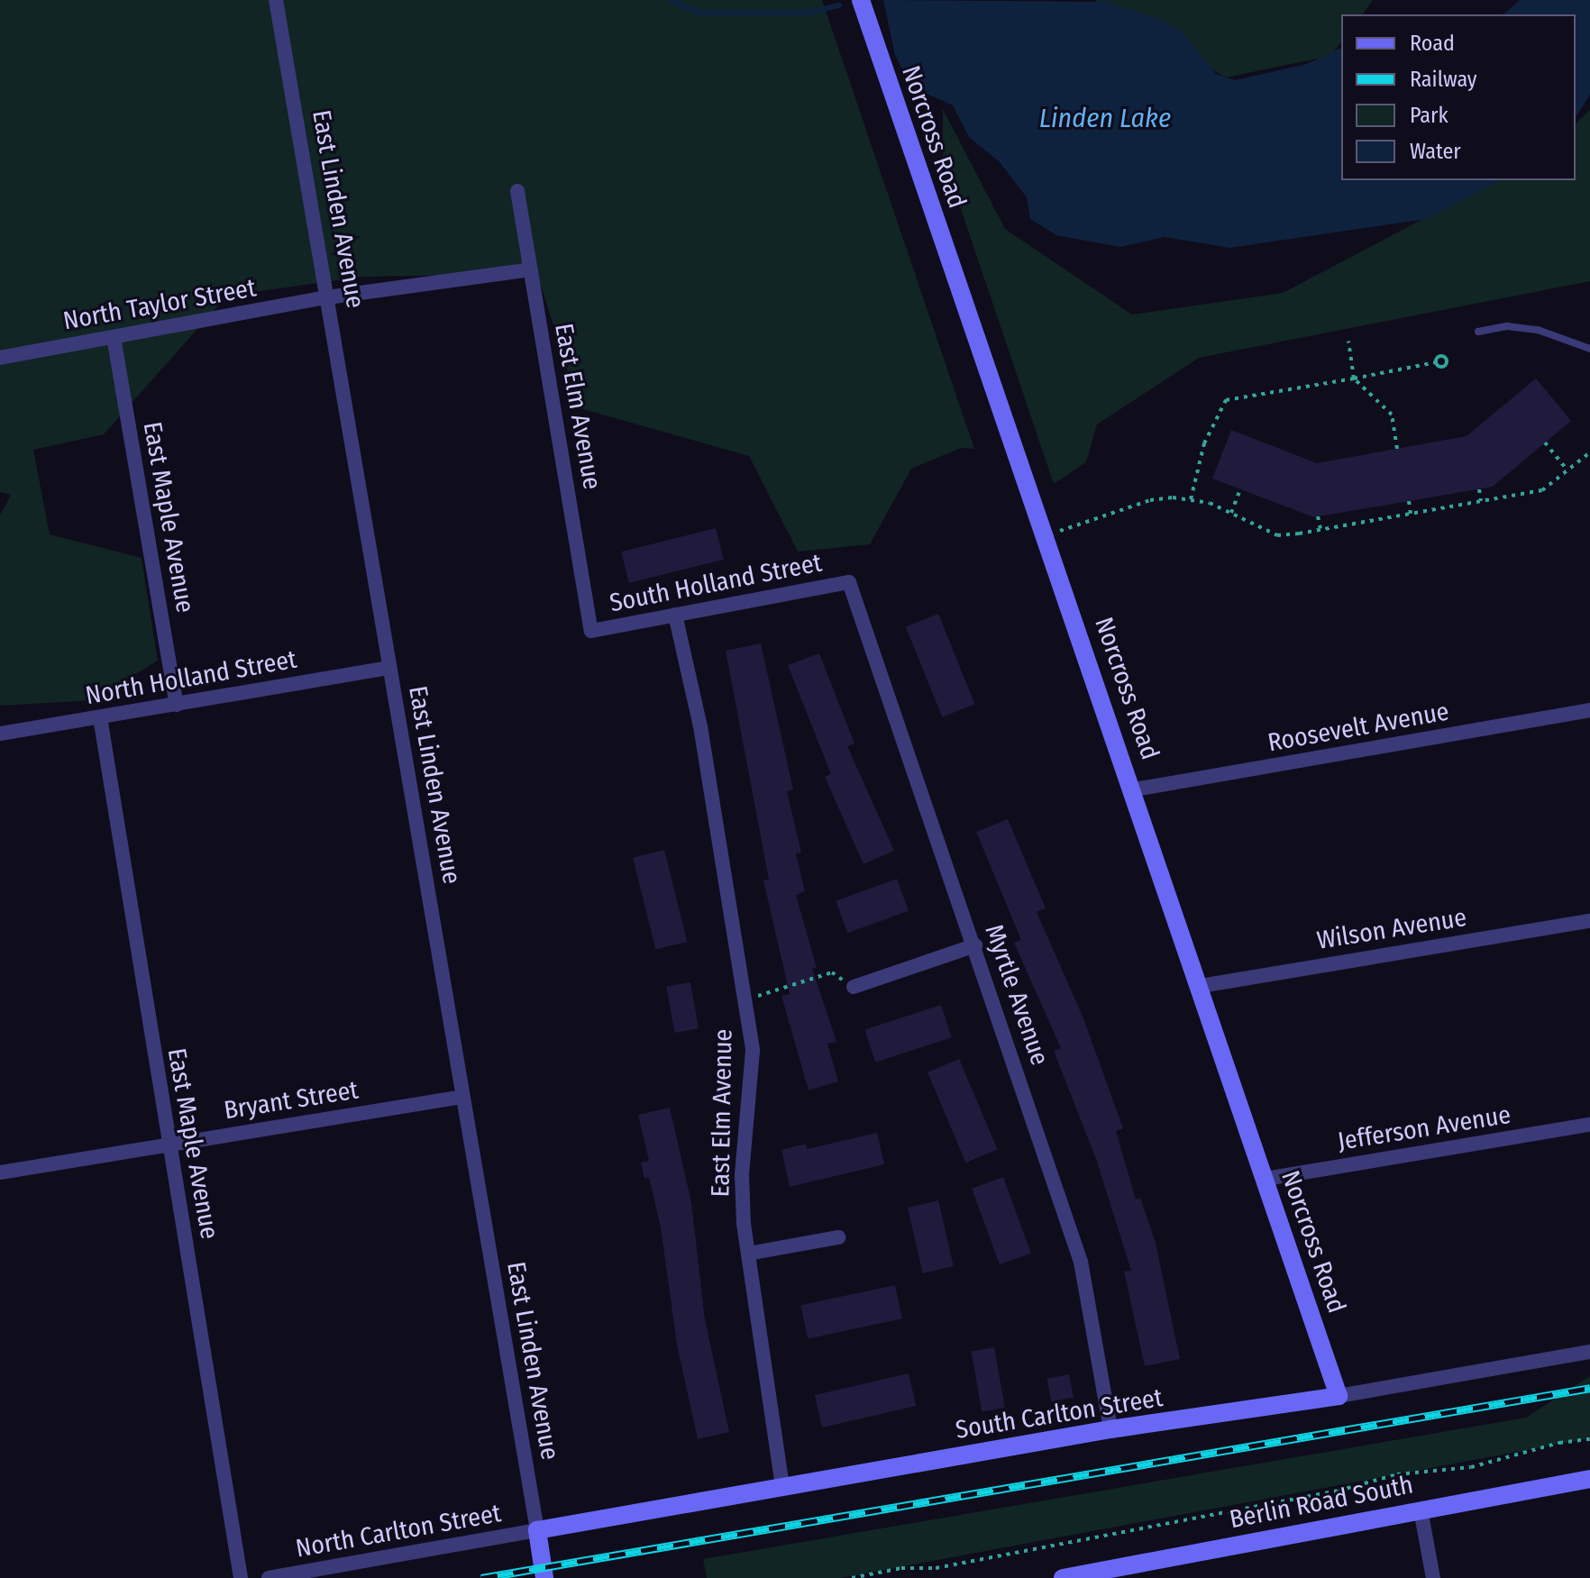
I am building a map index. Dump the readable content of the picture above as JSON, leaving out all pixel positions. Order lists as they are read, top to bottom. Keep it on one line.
{"streets":{"street":["Norcross Road","East Linden Avenue","North Taylor Street","East Elm Avenue","East Maple Avenue","South Holland Street","North Holland Street","Roosevelt Avenue","Wilson Avenue","Myrtle Avenue","Bryant Street","Jefferson Avenue","South Carlton Street","Berlin Road South","North Carlton Street"]},"crossings":[["Norcross Road","Roosevelt Avenue"],["Norcross Road","Wilson Avenue"],["Norcross Road","Jefferson Avenue"],["Norcross Road","South Carlton Street"],["East Linden Avenue","North Taylor Street"],["East Linden Avenue","North Holland Street"],["East Linden Avenue","Bryant Street"],["East Linden Avenue","South Carlton Street"],["East Linden Avenue","North Carlton Street"],["North Taylor Street","East Elm Avenue"],["North Taylor Street","East Maple Avenue"],["East Elm Avenue","South Holland Street"],["East Elm Avenue","South Carlton Street"],["East Maple Avenue","North Holland Street"],["East Maple Avenue","Bryant Street"],["South Holland Street","Myrtle Avenue"],["Myrtle Avenue","South Carlton Street"],["South Carlton Street","North Carlton Street"]],"water":["Linden Lake"],"legend":["Road","Railway","Park","Water"]}
